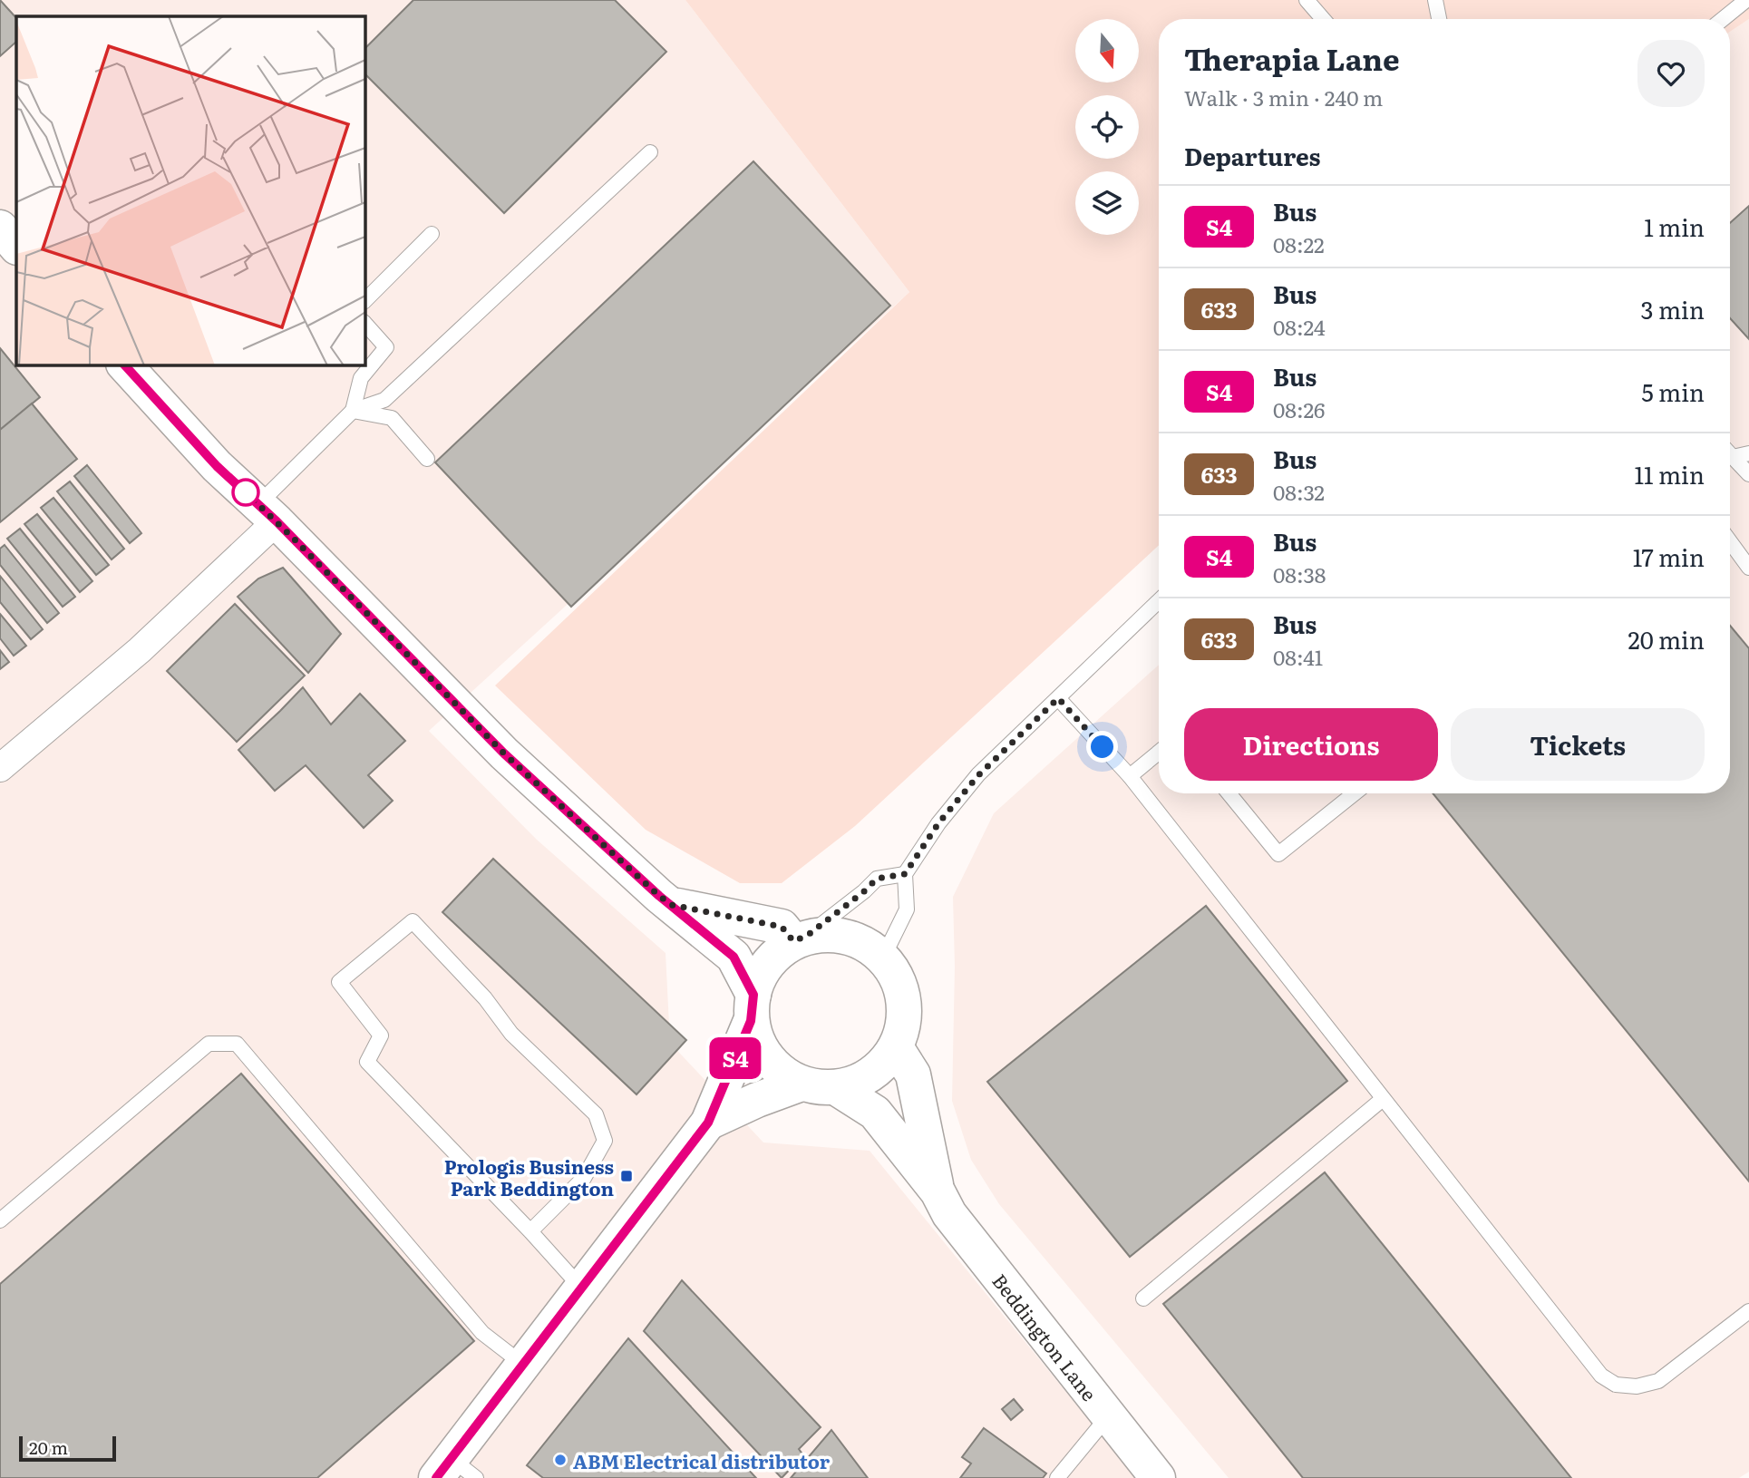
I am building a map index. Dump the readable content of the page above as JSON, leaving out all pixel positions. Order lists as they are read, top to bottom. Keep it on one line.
{"streets":{"main road":["Beddington Lane"]},"places":{"transit":["Prologis Business Park Beddington"],"other":["ABM Electrical distributor"]},"lines":["bus line S4"],"scale_bar":"20 m","north":"bottom","page":{"on_map":"S4","heading":[["Therapia Lane","Walk · 3 min · 240 m"],"Departures"],"list":[{"mark":"S4","name":"Bus","note":"08:22","value":"1 min"},{"mark":"633","name":"Bus","note":"08:24","value":"3 min"},{"mark":"S4","name":"Bus","note":"08:26","value":"5 min"},{"mark":"633","name":"Bus","note":"08:32","value":"11 min"},{"mark":"S4","name":"Bus","note":"08:38","value":"17 min"},{"mark":"633","name":"Bus","note":"08:41","value":"20 min"}],"buttons":["Directions","Tickets"],"scale":"20 m"}}
